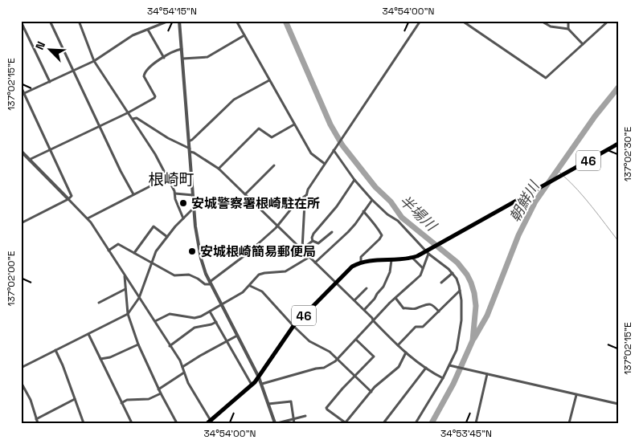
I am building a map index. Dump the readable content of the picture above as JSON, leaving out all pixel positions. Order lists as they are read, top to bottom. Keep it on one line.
{"streets":{"main road":["46"]},"districts":["根崎町"],"water":["朝鮮川","半場川"],"places":["安城警察署根崎駐在所","安城根崎簡易郵便局"],"north":"top left","coordinates":["34°54'15\"N","34°54'00\"N","137°02'15\"E","137°02'30\"E","137°02'00\"E","34°53'45\"N"]}
